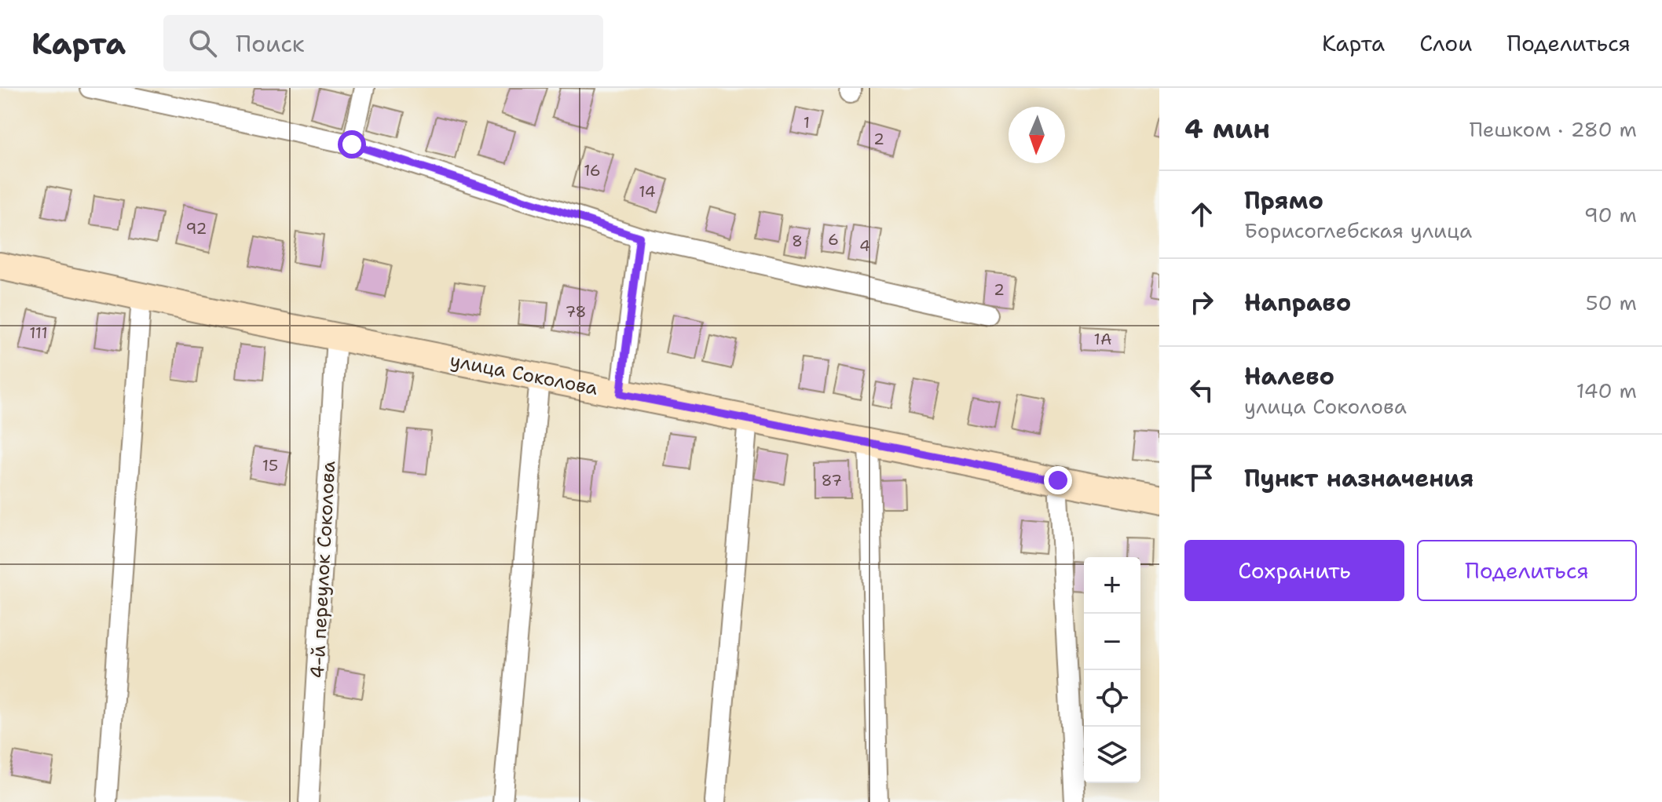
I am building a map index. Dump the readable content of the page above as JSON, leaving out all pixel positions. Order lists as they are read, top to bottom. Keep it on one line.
{"streets":{"main road":["улица Соколова"],"street":["4-й переулок Соколова"]},"crossings":[["улица Соколова","4-й переулок Соколова"]],"house_numbers":["1","2","16","14","92","6","8","4","2","78","111","1А","15","87"],"north":"bottom","page":{"header":"Карта","search":"Поиск","nav":["Карта","Слои","Поделиться"],"heading":["4 мин","Пешком · 280 m"],"list":[["Прямо","Борисоглебская улица","90 m"],["Направо","50 m"],["Налево","улица Соколова","140 m"],"Пункт назначения"],"buttons":["Сохранить","Поделиться"],"map_buttons":["+","−"]}}
